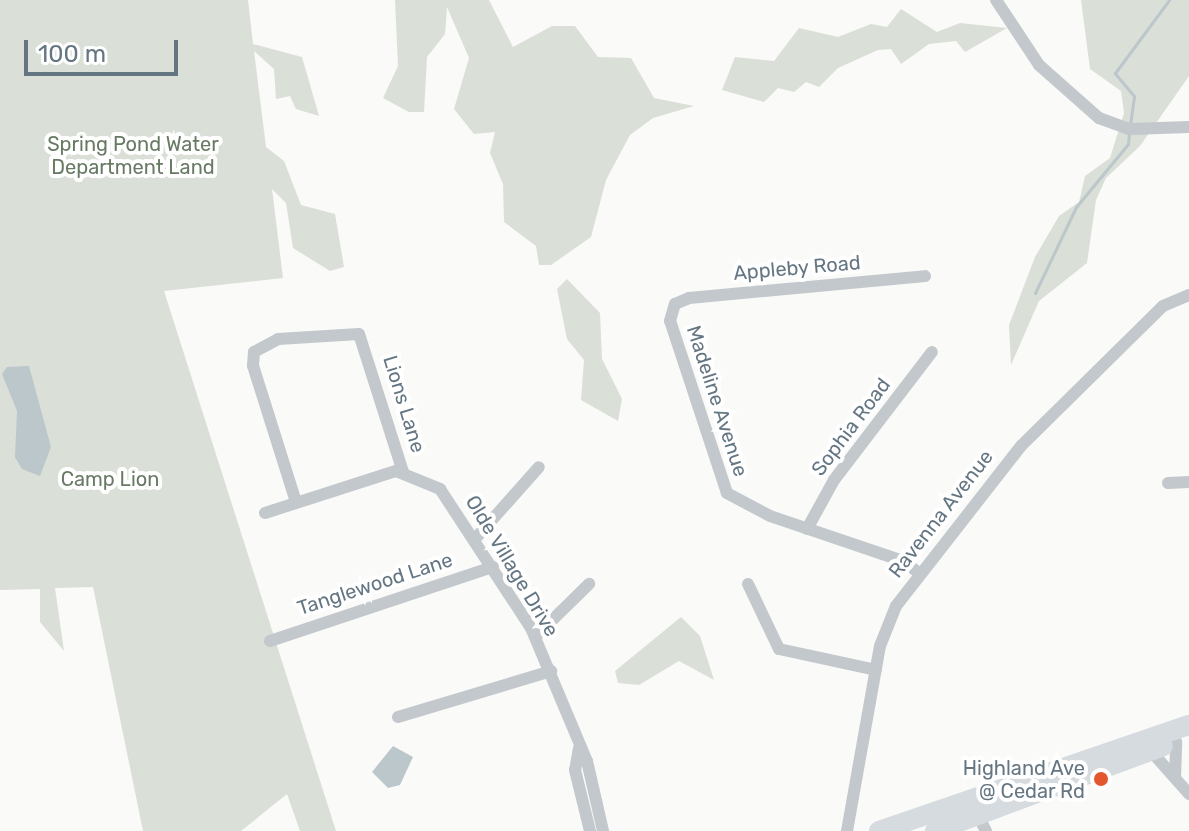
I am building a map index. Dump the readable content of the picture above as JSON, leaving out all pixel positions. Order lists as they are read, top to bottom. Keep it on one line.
{"streets":{"street":["Appleby Road","Madeline Avenue","Lions Lane","Sophia Road","Ravenna Avenue","Olde Village Drive","Tanglewood Lane"]},"crossings":[["Appleby Road","Madeline Avenue"],["Madeline Avenue","Sophia Road"],["Madeline Avenue","Ravenna Avenue"],["Lions Lane","Olde Village Drive"],["Olde Village Drive","Tanglewood Lane"]],"parks":["Spring Pond Water Department Land","Camp Lion"],"places":["Highland Ave @ Cedar Rd"],"scale_bar":"100 m"}
